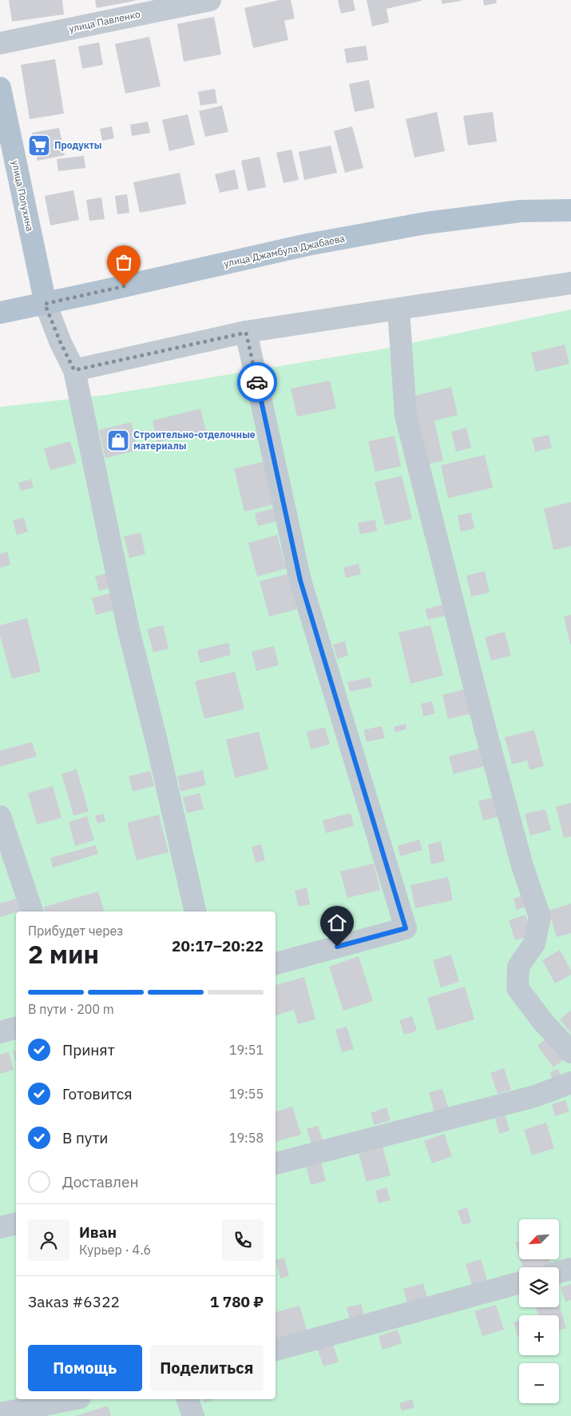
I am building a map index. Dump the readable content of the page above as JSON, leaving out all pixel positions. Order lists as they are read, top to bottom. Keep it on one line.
{"streets":{"main road":["улица Полухина","улица Джамбула Джабаева"],"street":["улица Павленко"]},"crossings":[["улица Полухина","улица Джамбула Джабаева"]],"places":{"supermarket":["Продукты"],"shop":["Строительно-отделочные материалы"]},"north":"bottom left","page":{"heading":["2 мин","Прибудет через","20:17–20:22"],"panel":["Иван","Курьер · 4.6","Заказ #6322","1 780 ₽"],"bar":"В пути · 200 m","list":[["Принят","19:51"],["Готовится","19:55"],["В пути","19:58"],"Доставлен"],"map_buttons":["+","−"],"buttons":["Помощь","Поделиться"]}}
